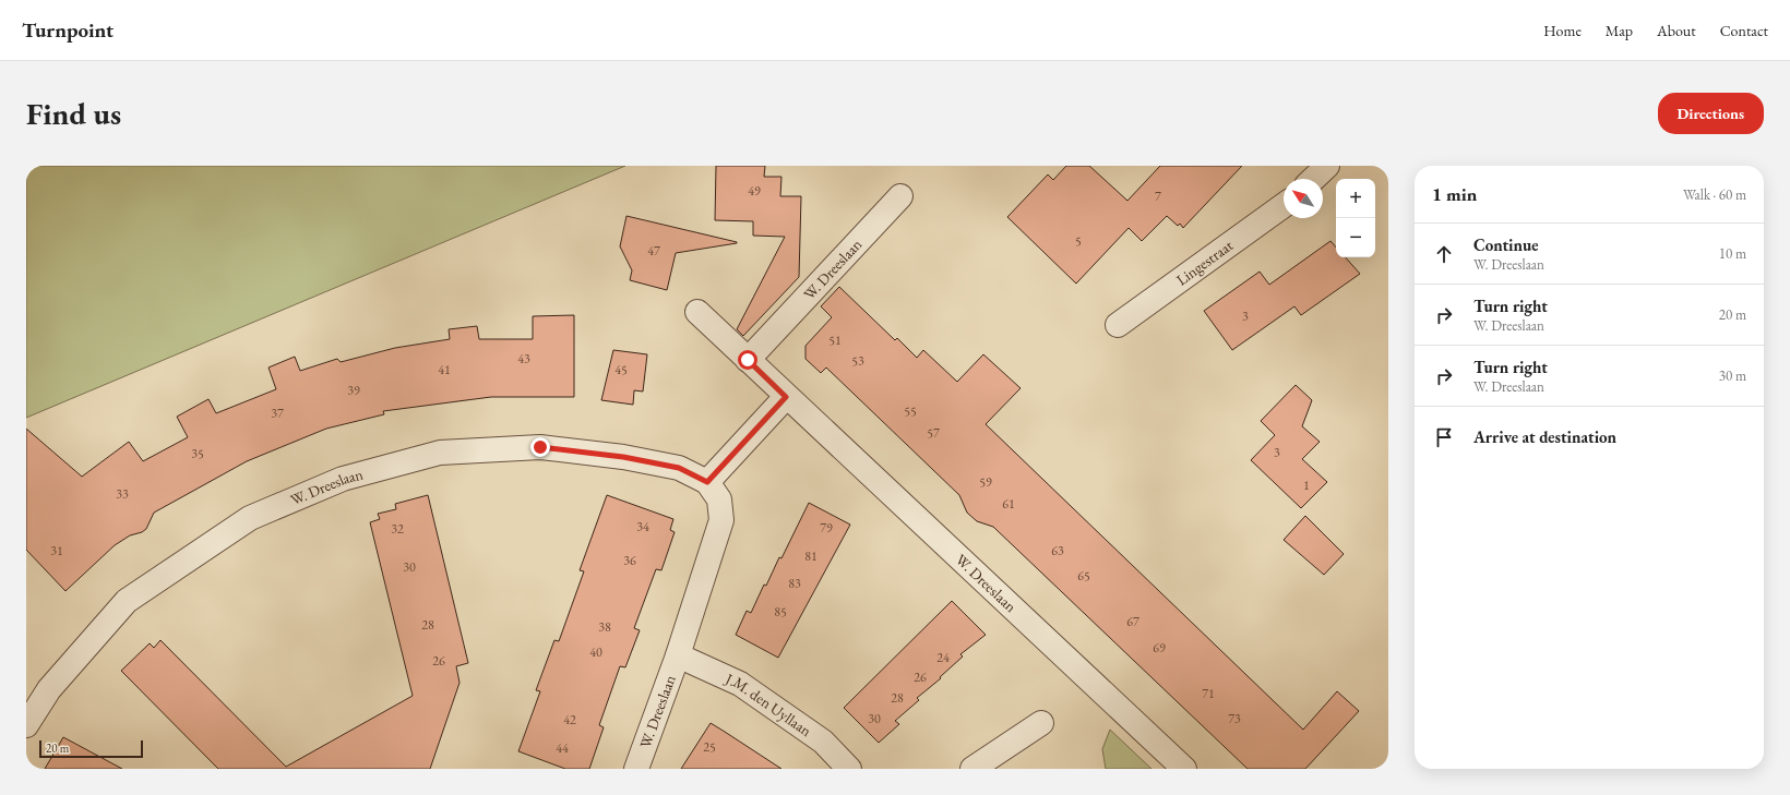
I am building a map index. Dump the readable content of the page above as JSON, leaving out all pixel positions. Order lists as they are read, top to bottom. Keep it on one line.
{"streets":{"street":["Lingestraat","W. Dreeslaan","J.M. den Uyllaan"]},"crossings":[["W. Dreeslaan","J.M. den Uyllaan"]],"house_numbers":["49","7","5","47","3","51","43","53","41","45","39","55","37","57","3","35","59","1","33","61","34","79","32","31","63","81","36","30","65","83","85","67","28","38","69","40","24","26","26","71","28","30","73","42","25","44"],"scale_bar":"20 m","north":"top left","page":{"header":"Turnpoint","nav":["Home","Map","About","Contact"],"buttons":"Directions","title":"Find us","heading":["1 min","Walk · 60 m"],"map_buttons":["+","−"],"list":[["Continue","W. Dreeslaan","10 m"],["Turn right","W. Dreeslaan","20 m"],["Turn right","W. Dreeslaan","30 m"],"Arrive at destination"],"scale":"20 m"}}
